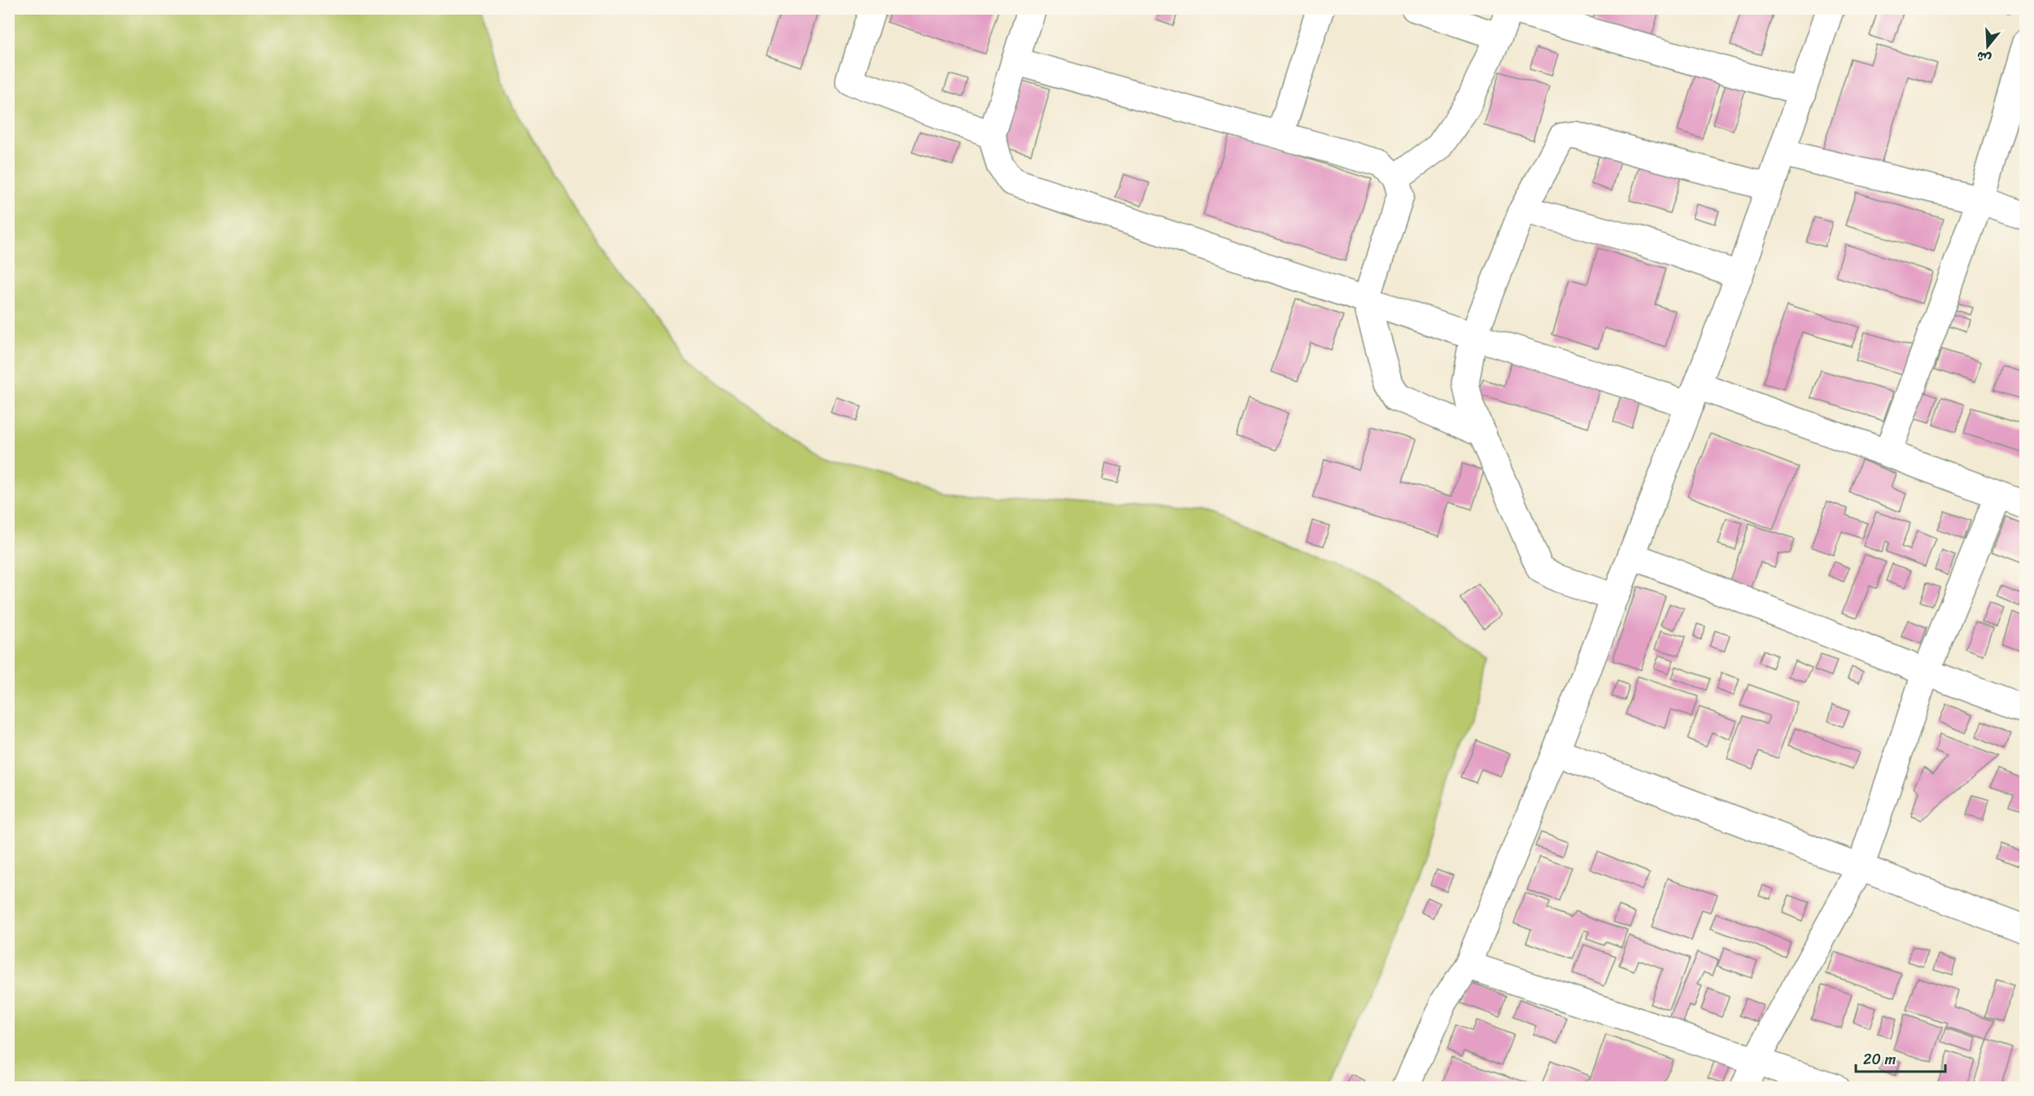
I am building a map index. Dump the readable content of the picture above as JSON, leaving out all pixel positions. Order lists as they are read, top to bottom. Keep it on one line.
{"scale_bar":"20 m","north":"bottom"}
